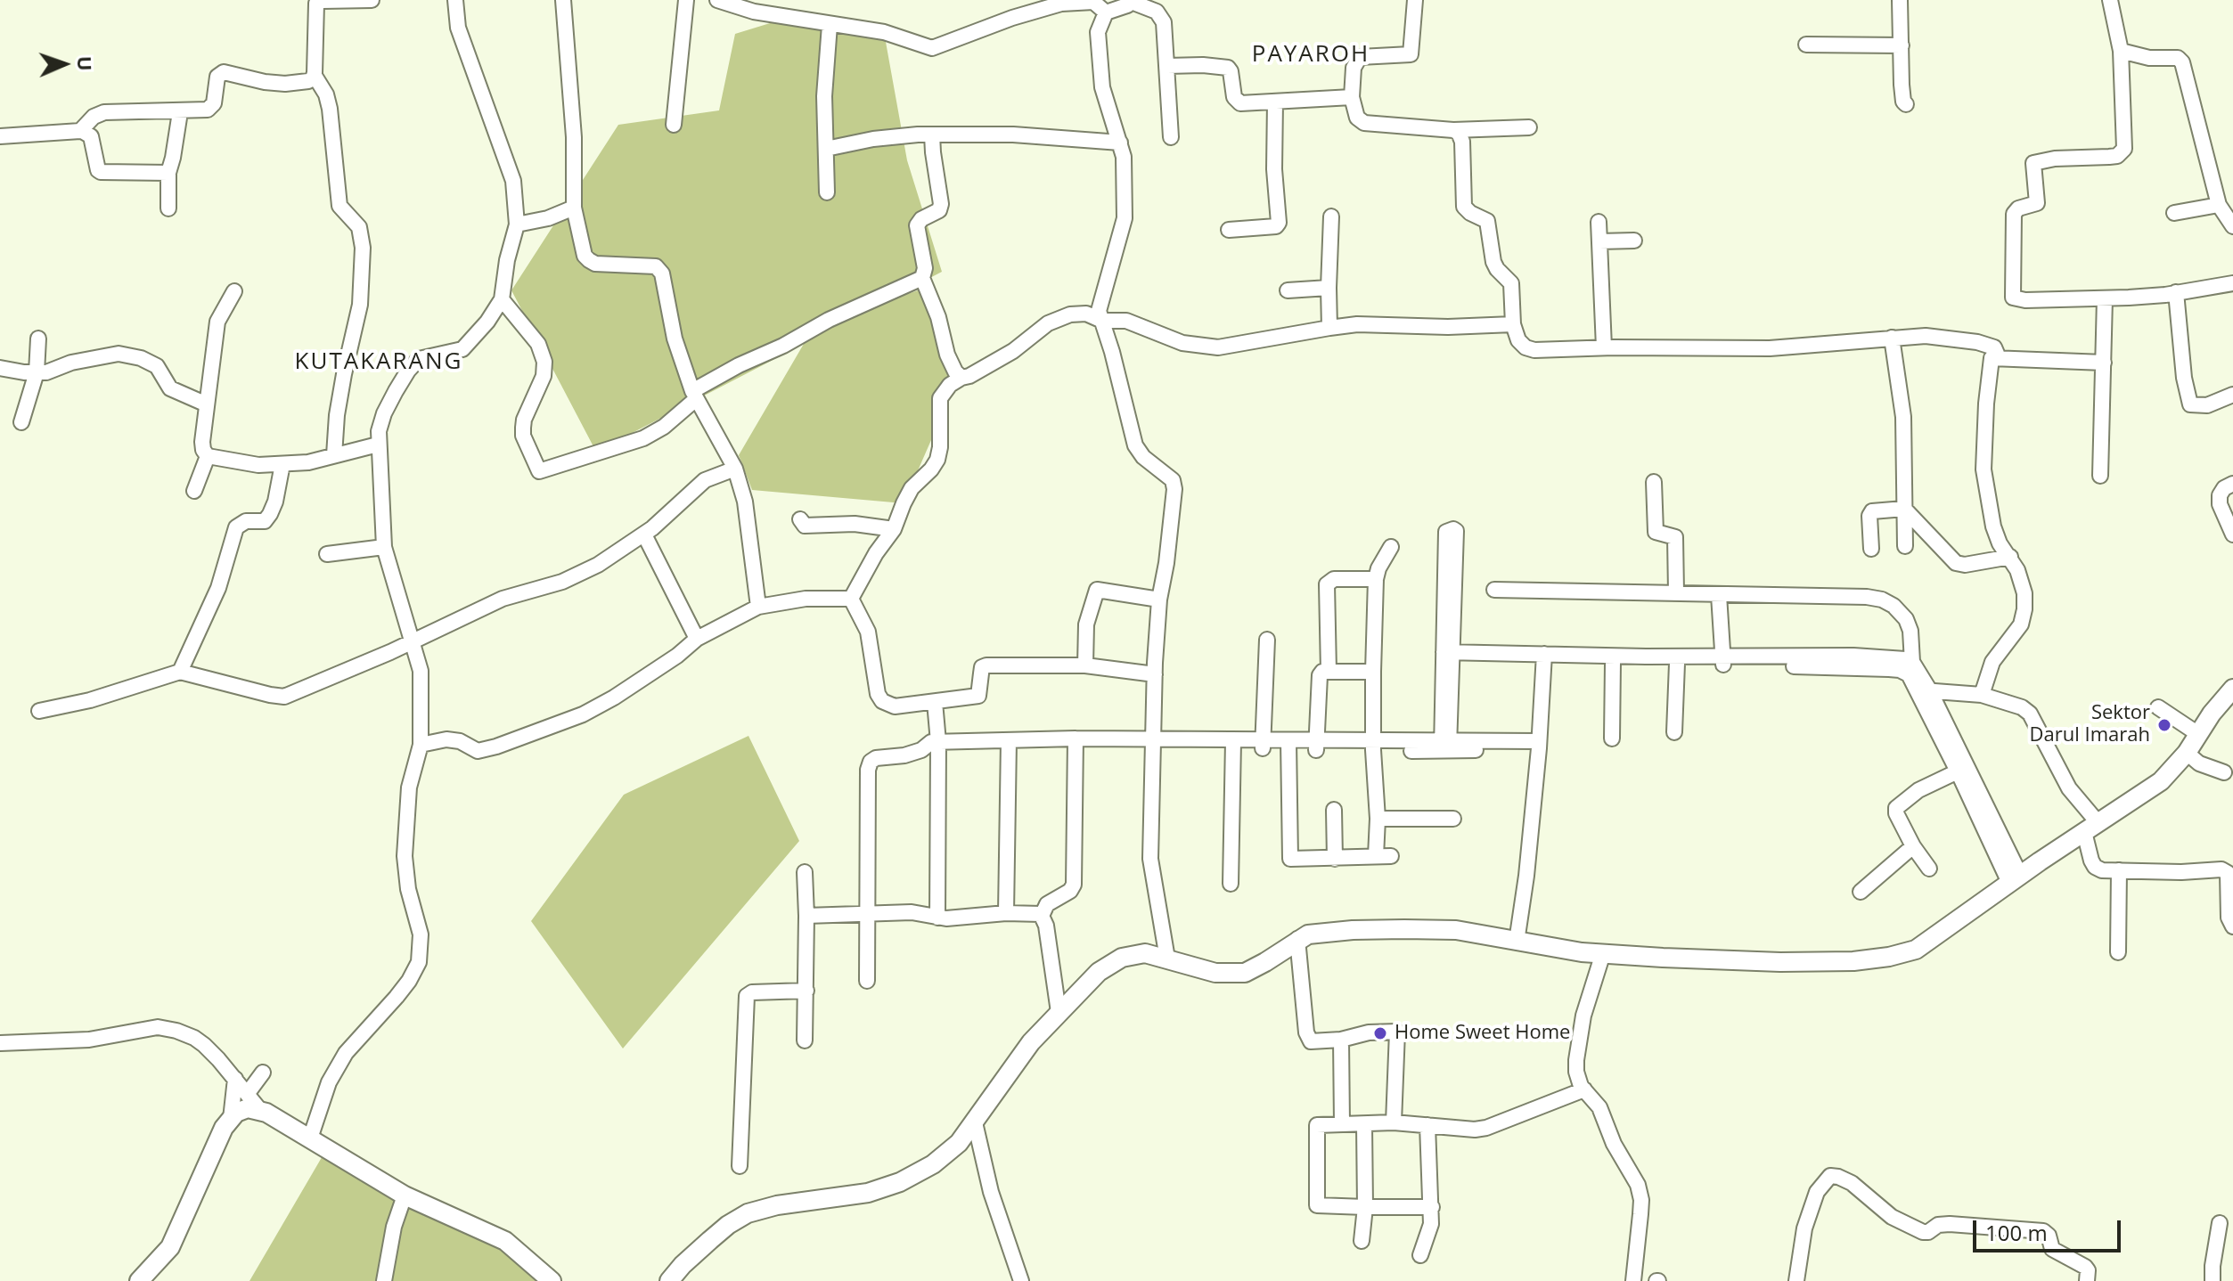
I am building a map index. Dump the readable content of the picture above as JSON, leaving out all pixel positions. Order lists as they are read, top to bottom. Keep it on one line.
{"districts":["PAYAROH","KUTAKARANG"],"places":["Sektor Darul Imarah","Home Sweet Home"],"scale_bar":"100 m","north":"right"}
